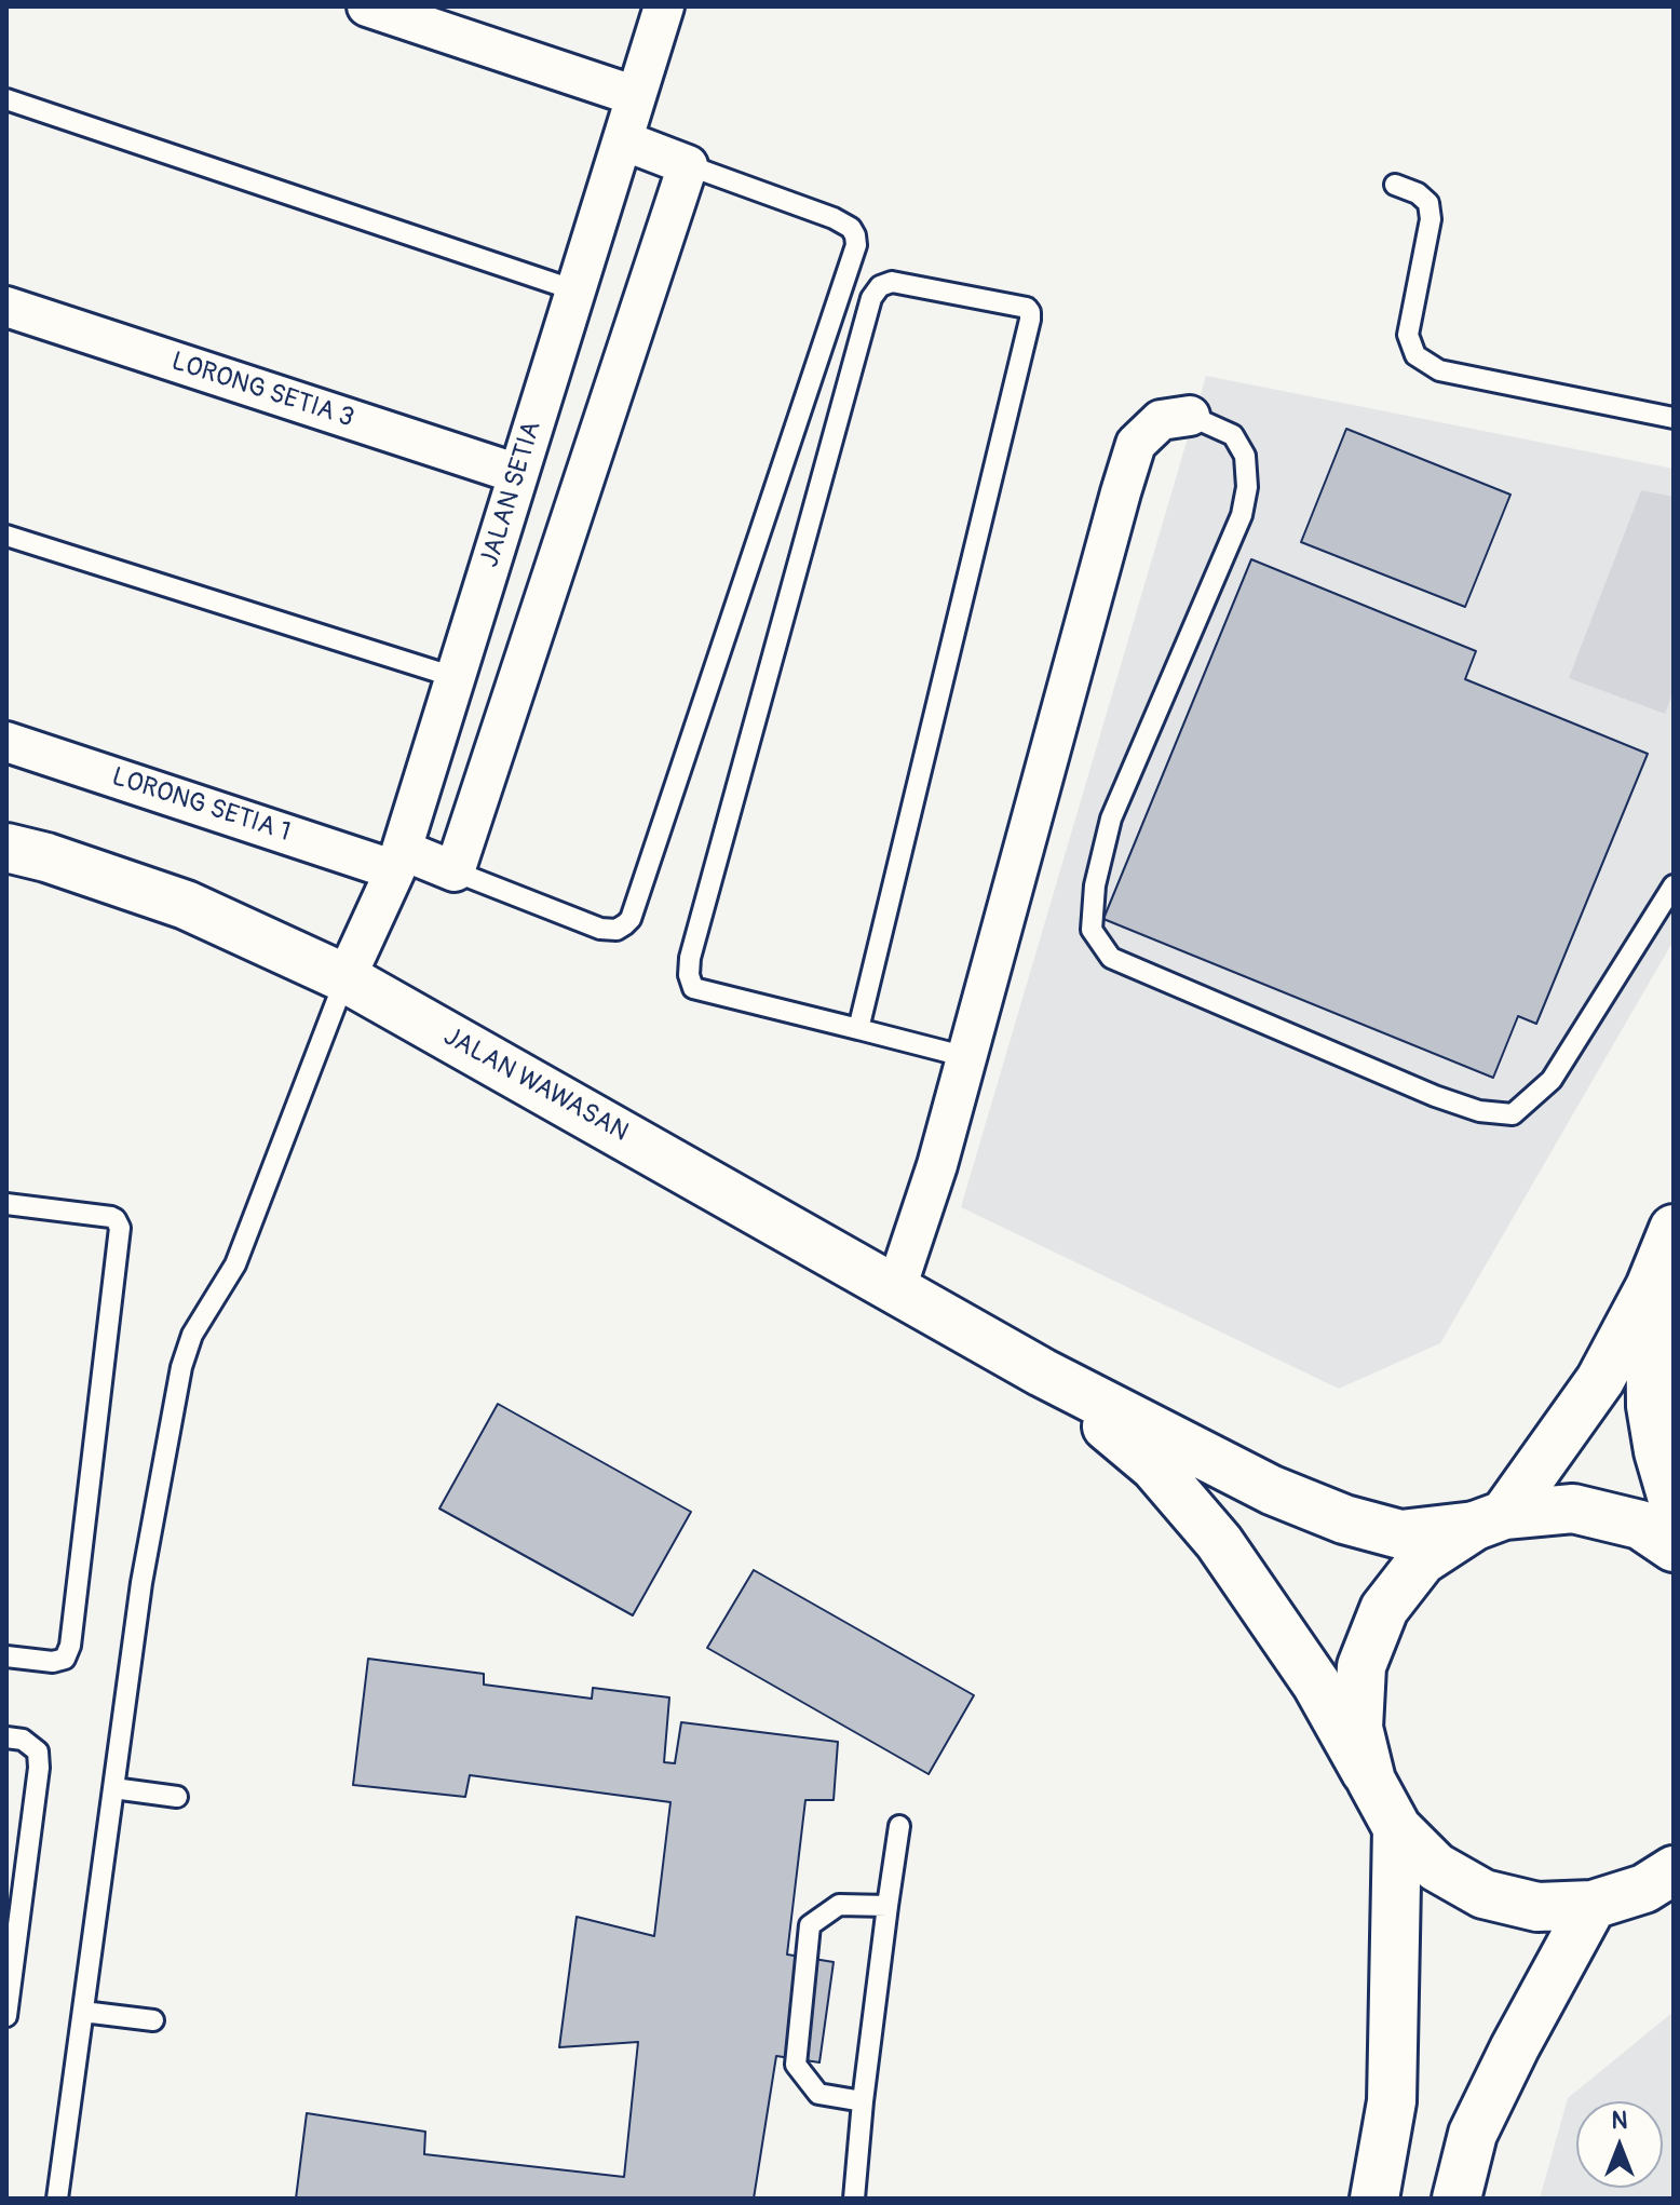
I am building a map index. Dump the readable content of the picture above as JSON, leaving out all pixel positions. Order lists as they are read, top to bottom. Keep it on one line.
{"streets":{"street":["LORONG SETIA 3","JALAN SETIA","LORONG SETIA 1","JALAN WAWASAN"]},"crossings":[["LORONG SETIA 3","JALAN SETIA"],["JALAN SETIA","LORONG SETIA 1"],["JALAN SETIA","JALAN WAWASAN"]],"north":"top"}
